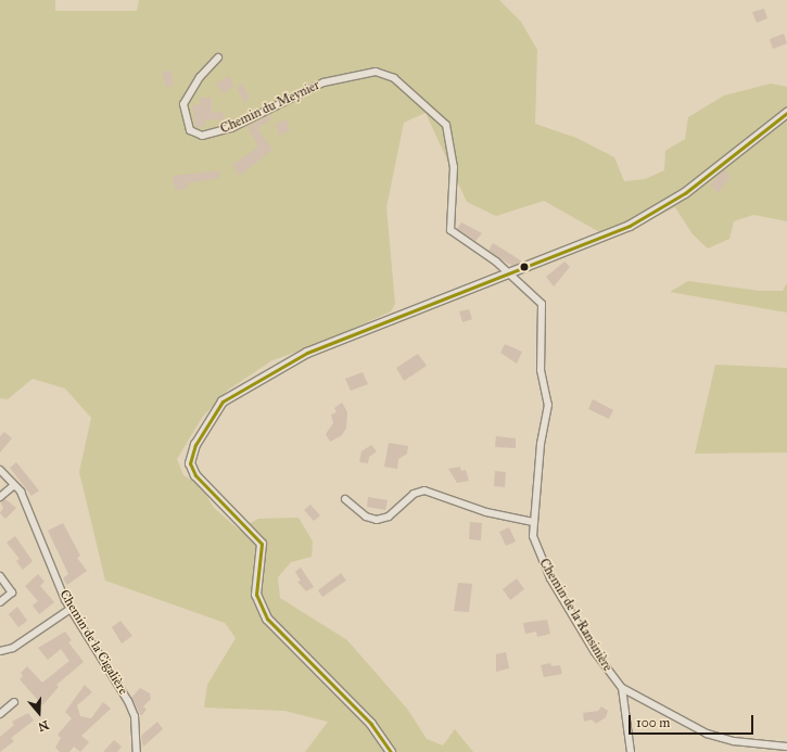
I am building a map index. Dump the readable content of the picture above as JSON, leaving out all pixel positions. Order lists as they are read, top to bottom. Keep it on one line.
{"streets":{"street":["Chemin du Meynier","Chemin de la Ransinière","Chemin de la Cigalière"]},"crossings":[["Chemin du Meynier","Chemin de la Ransinière"]],"scale_bar":"100 m","north":"bottom"}
